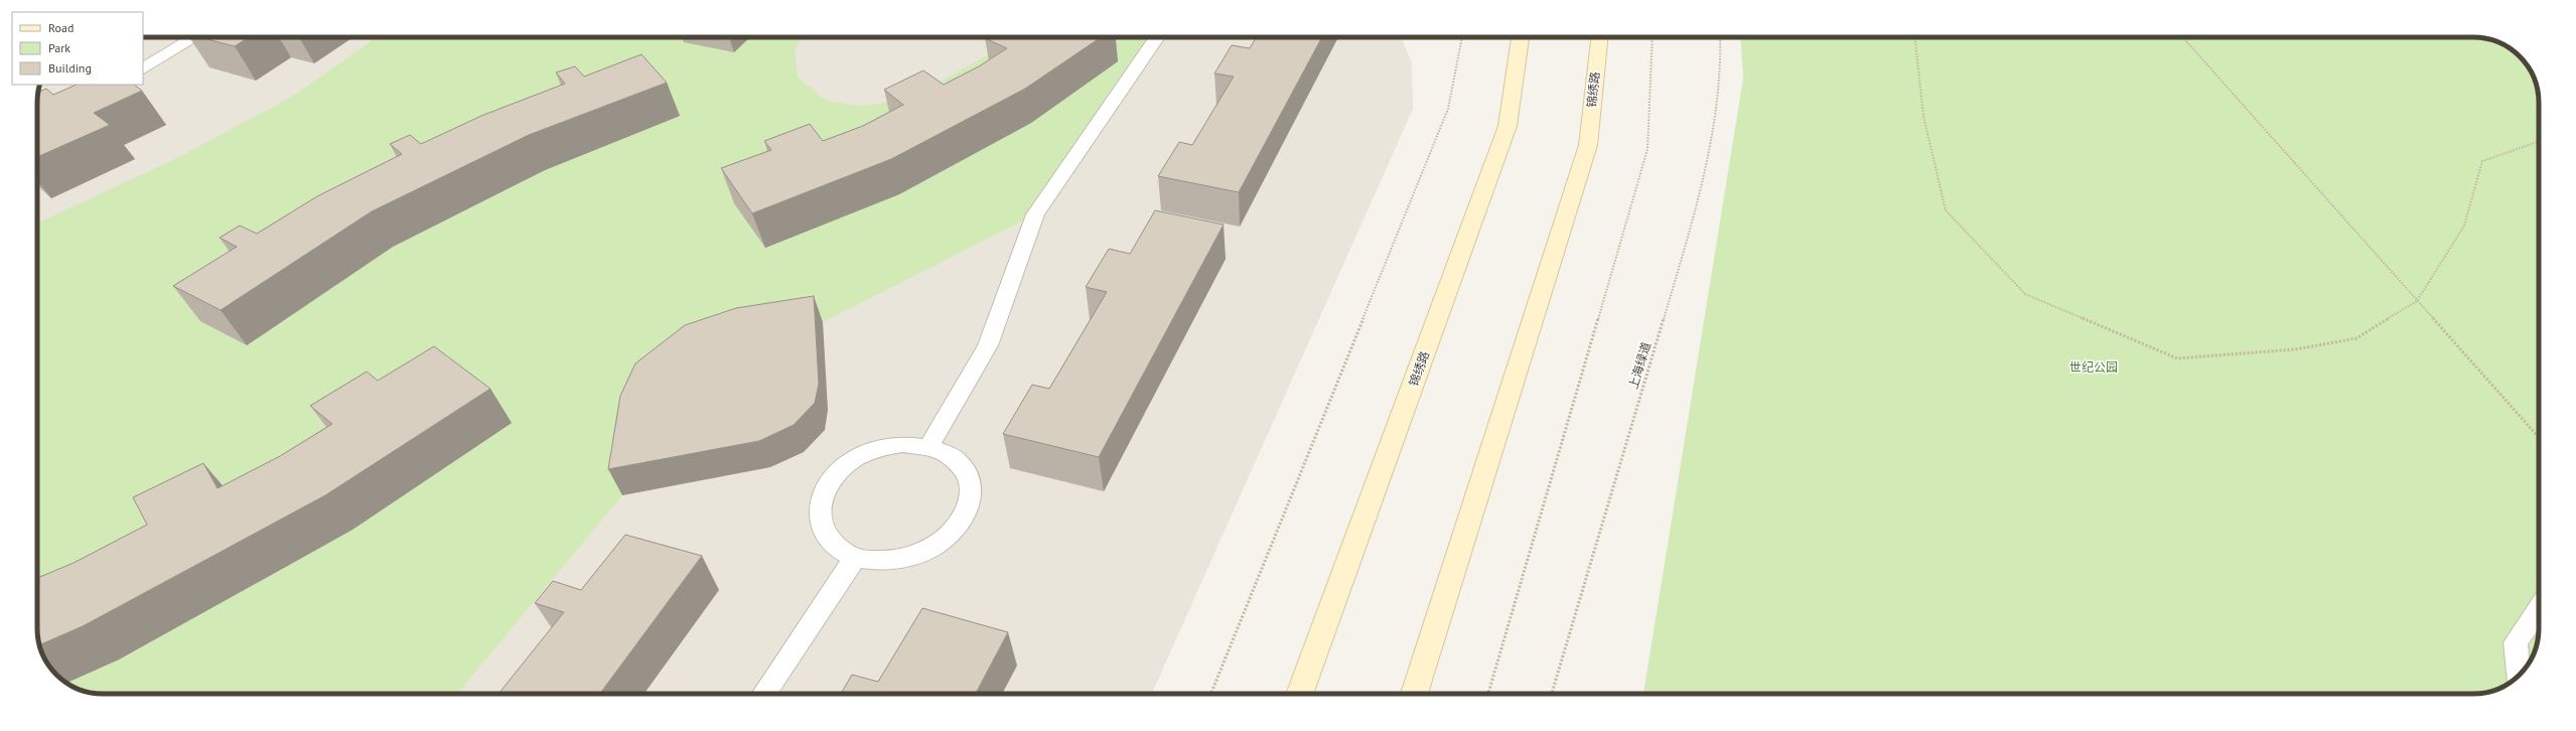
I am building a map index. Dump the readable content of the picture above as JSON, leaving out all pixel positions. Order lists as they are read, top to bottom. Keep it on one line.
{"streets":{"main road":["锦绣路"],"path":["上海绿道"]},"parks":["世纪公园"],"legend":["Road","Park","Building"]}
